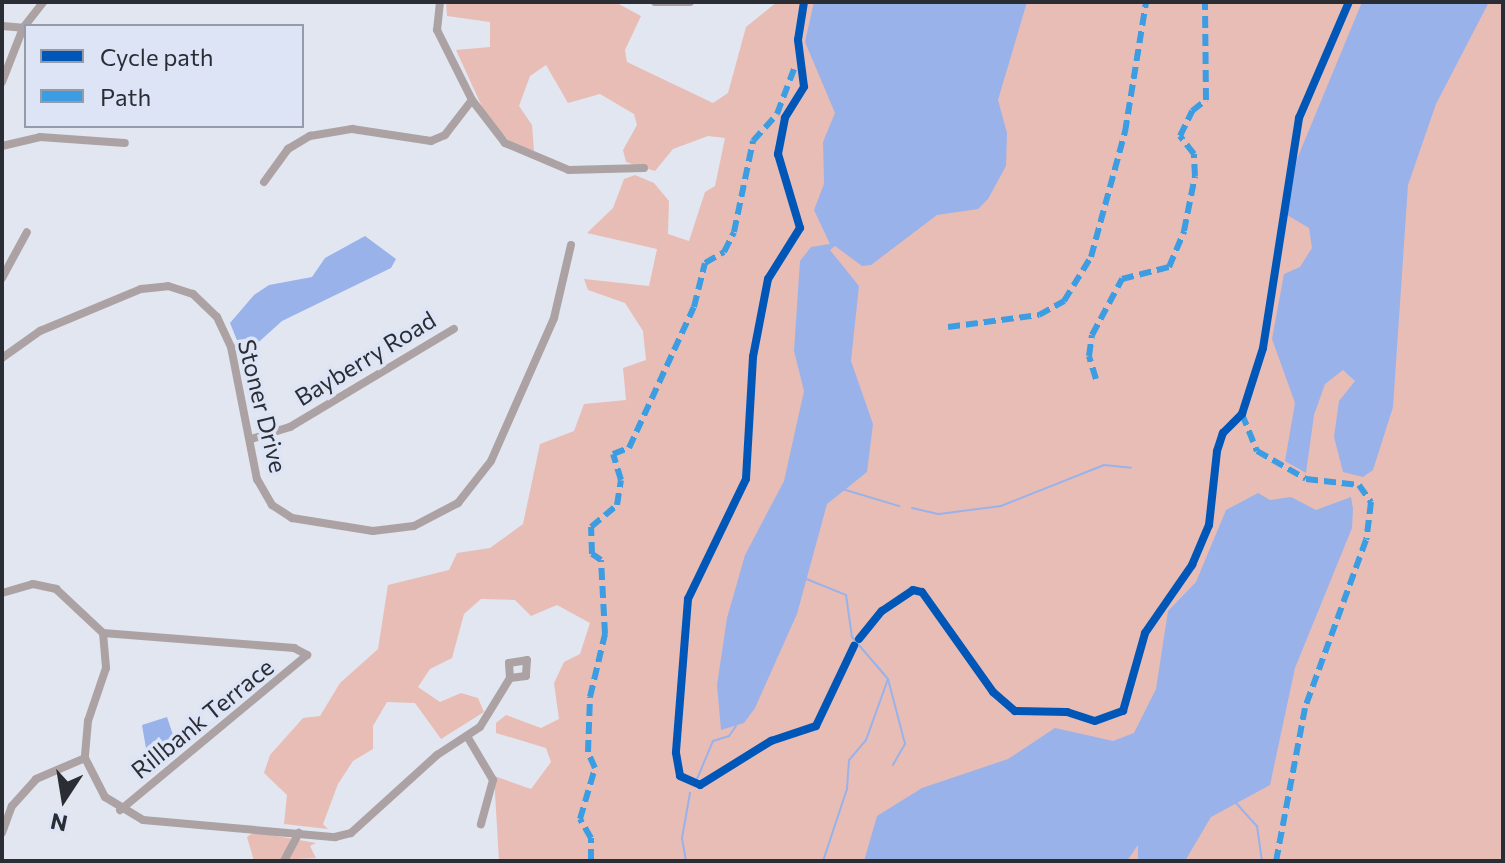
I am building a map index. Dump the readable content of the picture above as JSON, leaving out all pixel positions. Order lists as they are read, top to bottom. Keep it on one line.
{"streets":{"street":["Bayberry Road","Stoner Drive","Rillbank Terrace"]},"crossings":[["Bayberry Road","Stoner Drive"]],"legend":["Cycle path","Path"],"north":"bottom"}
